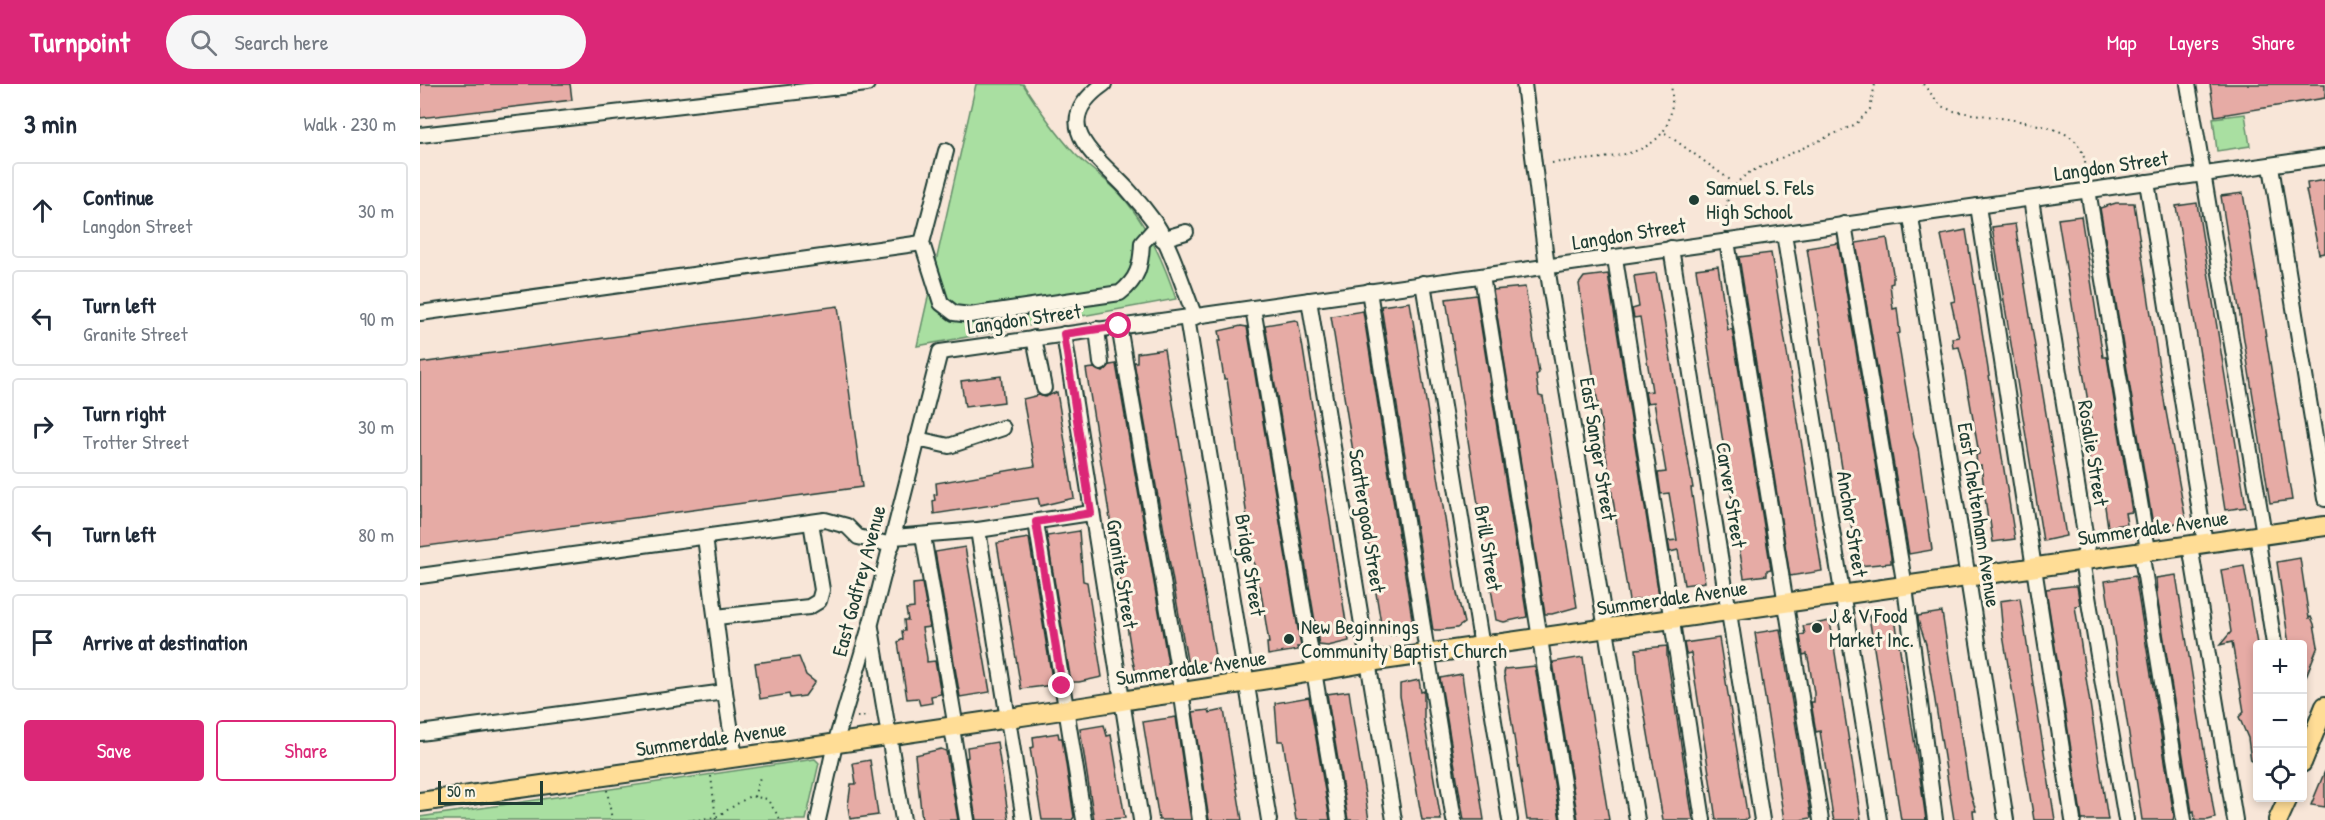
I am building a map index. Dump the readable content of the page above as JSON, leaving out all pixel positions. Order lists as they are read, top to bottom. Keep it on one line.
{"streets":{"main road":["Summerdale Avenue"],"street":["Langdon Street","East Sanger Street","Rosalie Street","Carver Street","East Cheltenham Avenue","Scattergood Street","Anchor Street","Brill Street","Bridge Street","Granite Street","East Godfrey Avenue"]},"crossings":[["Langdon Street","East Sanger Street"],["Langdon Street","Rosalie Street"],["Langdon Street","Carver Street"],["Langdon Street","East Cheltenham Avenue"],["Langdon Street","Scattergood Street"],["Langdon Street","Anchor Street"],["Langdon Street","Brill Street"],["Langdon Street","Bridge Street"],["Langdon Street","Granite Street"],["Langdon Street","East Godfrey Avenue"],["East Sanger Street","Summerdale Avenue"],["Rosalie Street","Summerdale Avenue"],["Carver Street","Summerdale Avenue"],["East Cheltenham Avenue","Summerdale Avenue"],["Scattergood Street","Summerdale Avenue"],["Anchor Street","Summerdale Avenue"],["Summerdale Avenue","Brill Street"],["Summerdale Avenue","Bridge Street"],["Summerdale Avenue","Granite Street"],["Summerdale Avenue","East Godfrey Avenue"]],"places":["Samuel S. Fels High School","J & V Food Market Inc.","New Beginnings Community Baptist Church"],"scale_bar":"50 m","page":{"header":"Turnpoint","search":"Search here","nav":["Map","Layers","Share"],"heading":["3 min","Walk · 230 m"],"list":[["Continue","Langdon Street","30 m"],["Turn left","Granite Street","90 m"],["Turn right","Trotter Street","30 m"],["Turn left","80 m"],"Arrive at destination"],"map_buttons":["+","−"],"buttons":["Save","Share"],"scale":"50 m"}}
